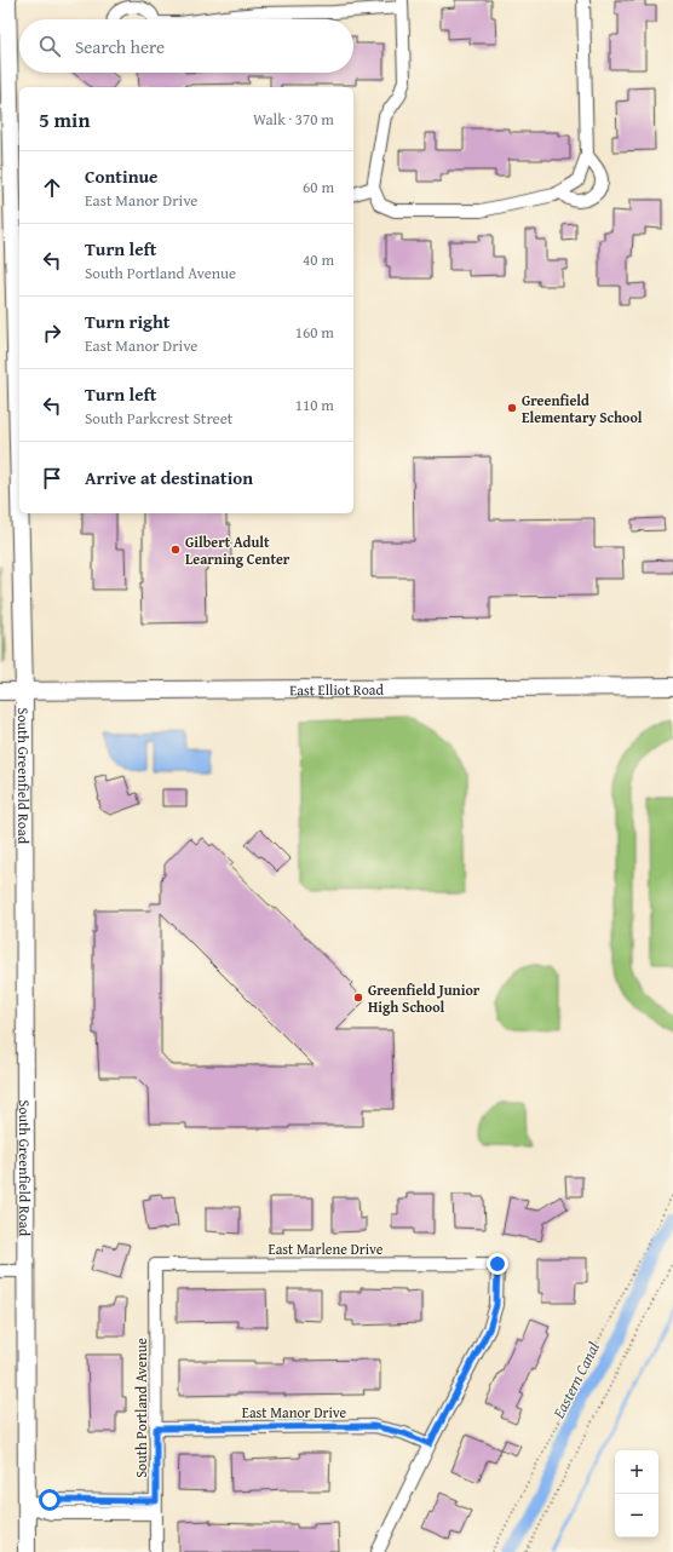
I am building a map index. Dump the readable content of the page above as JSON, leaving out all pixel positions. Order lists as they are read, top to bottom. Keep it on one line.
{"streets":{"main road":["East Elliot Road","South Greenfield Road"],"street":["East Marlene Drive","South Portland Avenue","East Manor Drive"]},"crossings":[["East Elliot Road","South Greenfield Road"],["East Marlene Drive","South Portland Avenue"],["East Marlene Drive","East Manor Drive"],["South Portland Avenue","East Manor Drive"]],"water":["Eastern Canal"],"places":["Greenfield Elementary School","Gilbert Adult Learning Center","Greenfield Junior High School"],"page":{"search":"Search here","heading":["5 min","Walk · 370 m"],"list":[["Continue","East Manor Drive","60 m"],["Turn left","South Portland Avenue","40 m"],["Turn right","East Manor Drive","160 m"],["Turn left","South Parkcrest Street","110 m"],"Arrive at destination"],"map_buttons":["+","−"]}}
